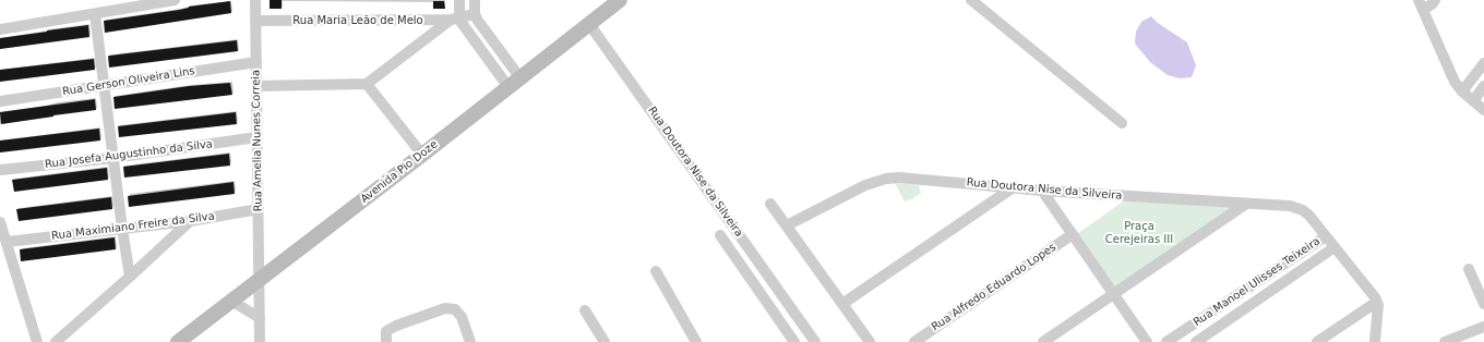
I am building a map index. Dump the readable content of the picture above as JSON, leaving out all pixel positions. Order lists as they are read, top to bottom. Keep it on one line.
{"streets":{"street":["Rua Maria Leão de Melo","Rua Gerson Oliveira Lins","Rua Amelia Nunes Correia","Rua Josefa Augustinho da Silva","Avenida Pio Doze","Rua Doutora Nise da Silveira","Rua Maximiano Freire da Silva","Rua Manoel Ulisses Teixeira","Rua Alfredo Eduardo Lopes"]},"crossings":[["Rua Maria Leão de Melo","Rua Amelia Nunes Correia"],["Rua Gerson Oliveira Lins","Rua Amelia Nunes Correia"],["Rua Amelia Nunes Correia","Rua Josefa Augustinho da Silva"],["Rua Amelia Nunes Correia","Avenida Pio Doze"],["Rua Amelia Nunes Correia","Rua Maximiano Freire da Silva"],["Avenida Pio Doze","Rua Doutora Nise da Silveira"],["Rua Doutora Nise da Silveira","Rua Manoel Ulisses Teixeira"]],"parks":["Praça Cerejeiras III"]}
